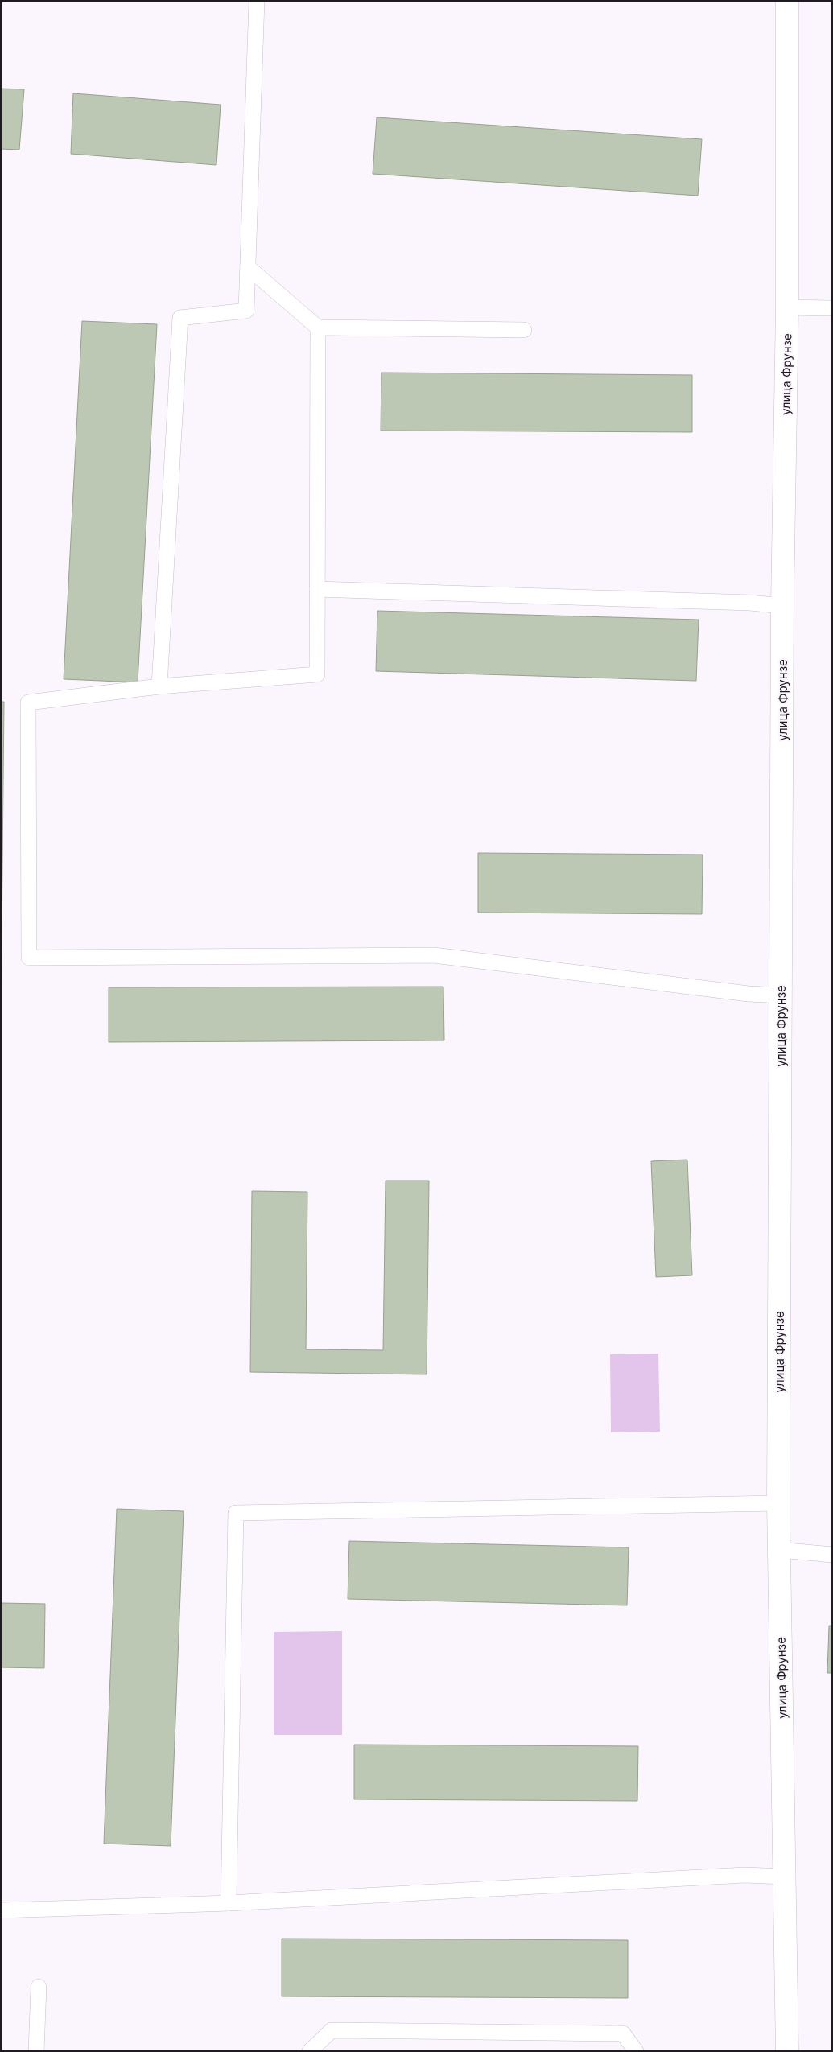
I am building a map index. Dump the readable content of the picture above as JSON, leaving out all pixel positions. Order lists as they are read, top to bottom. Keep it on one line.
{"streets":{"main road":["улица Фрунзе"]}}
